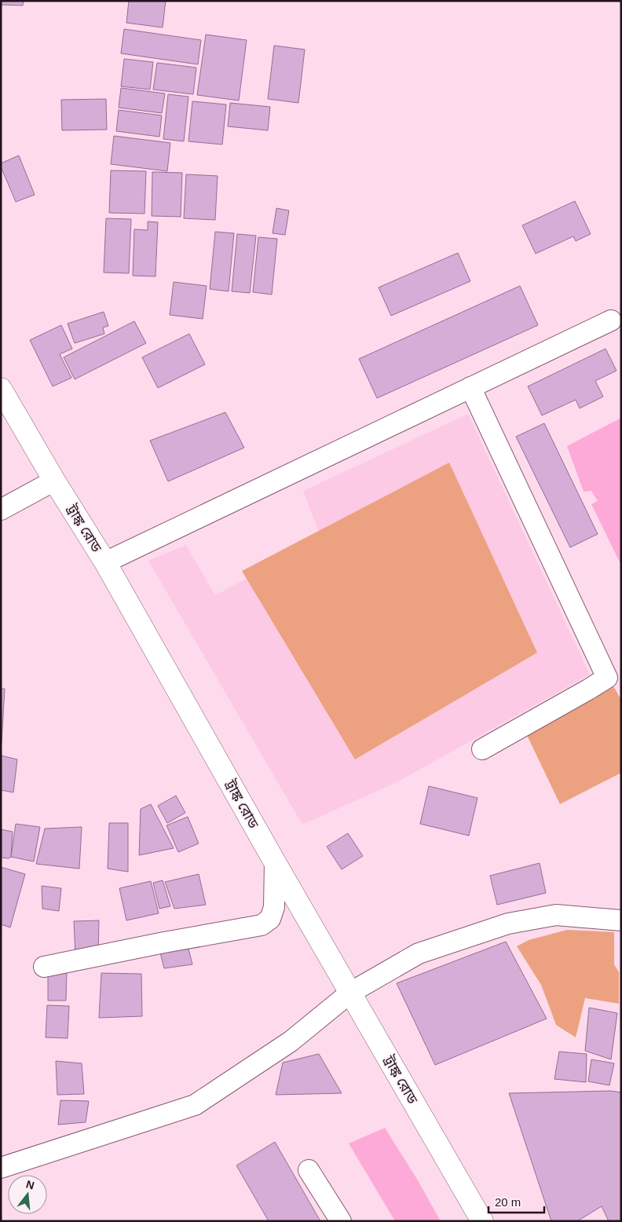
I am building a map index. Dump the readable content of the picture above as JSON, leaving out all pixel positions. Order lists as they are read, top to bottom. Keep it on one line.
{"streets":{"main road":["ট্রাঙ্ক রোড"]},"scale_bar":"20 m","north":"top"}
